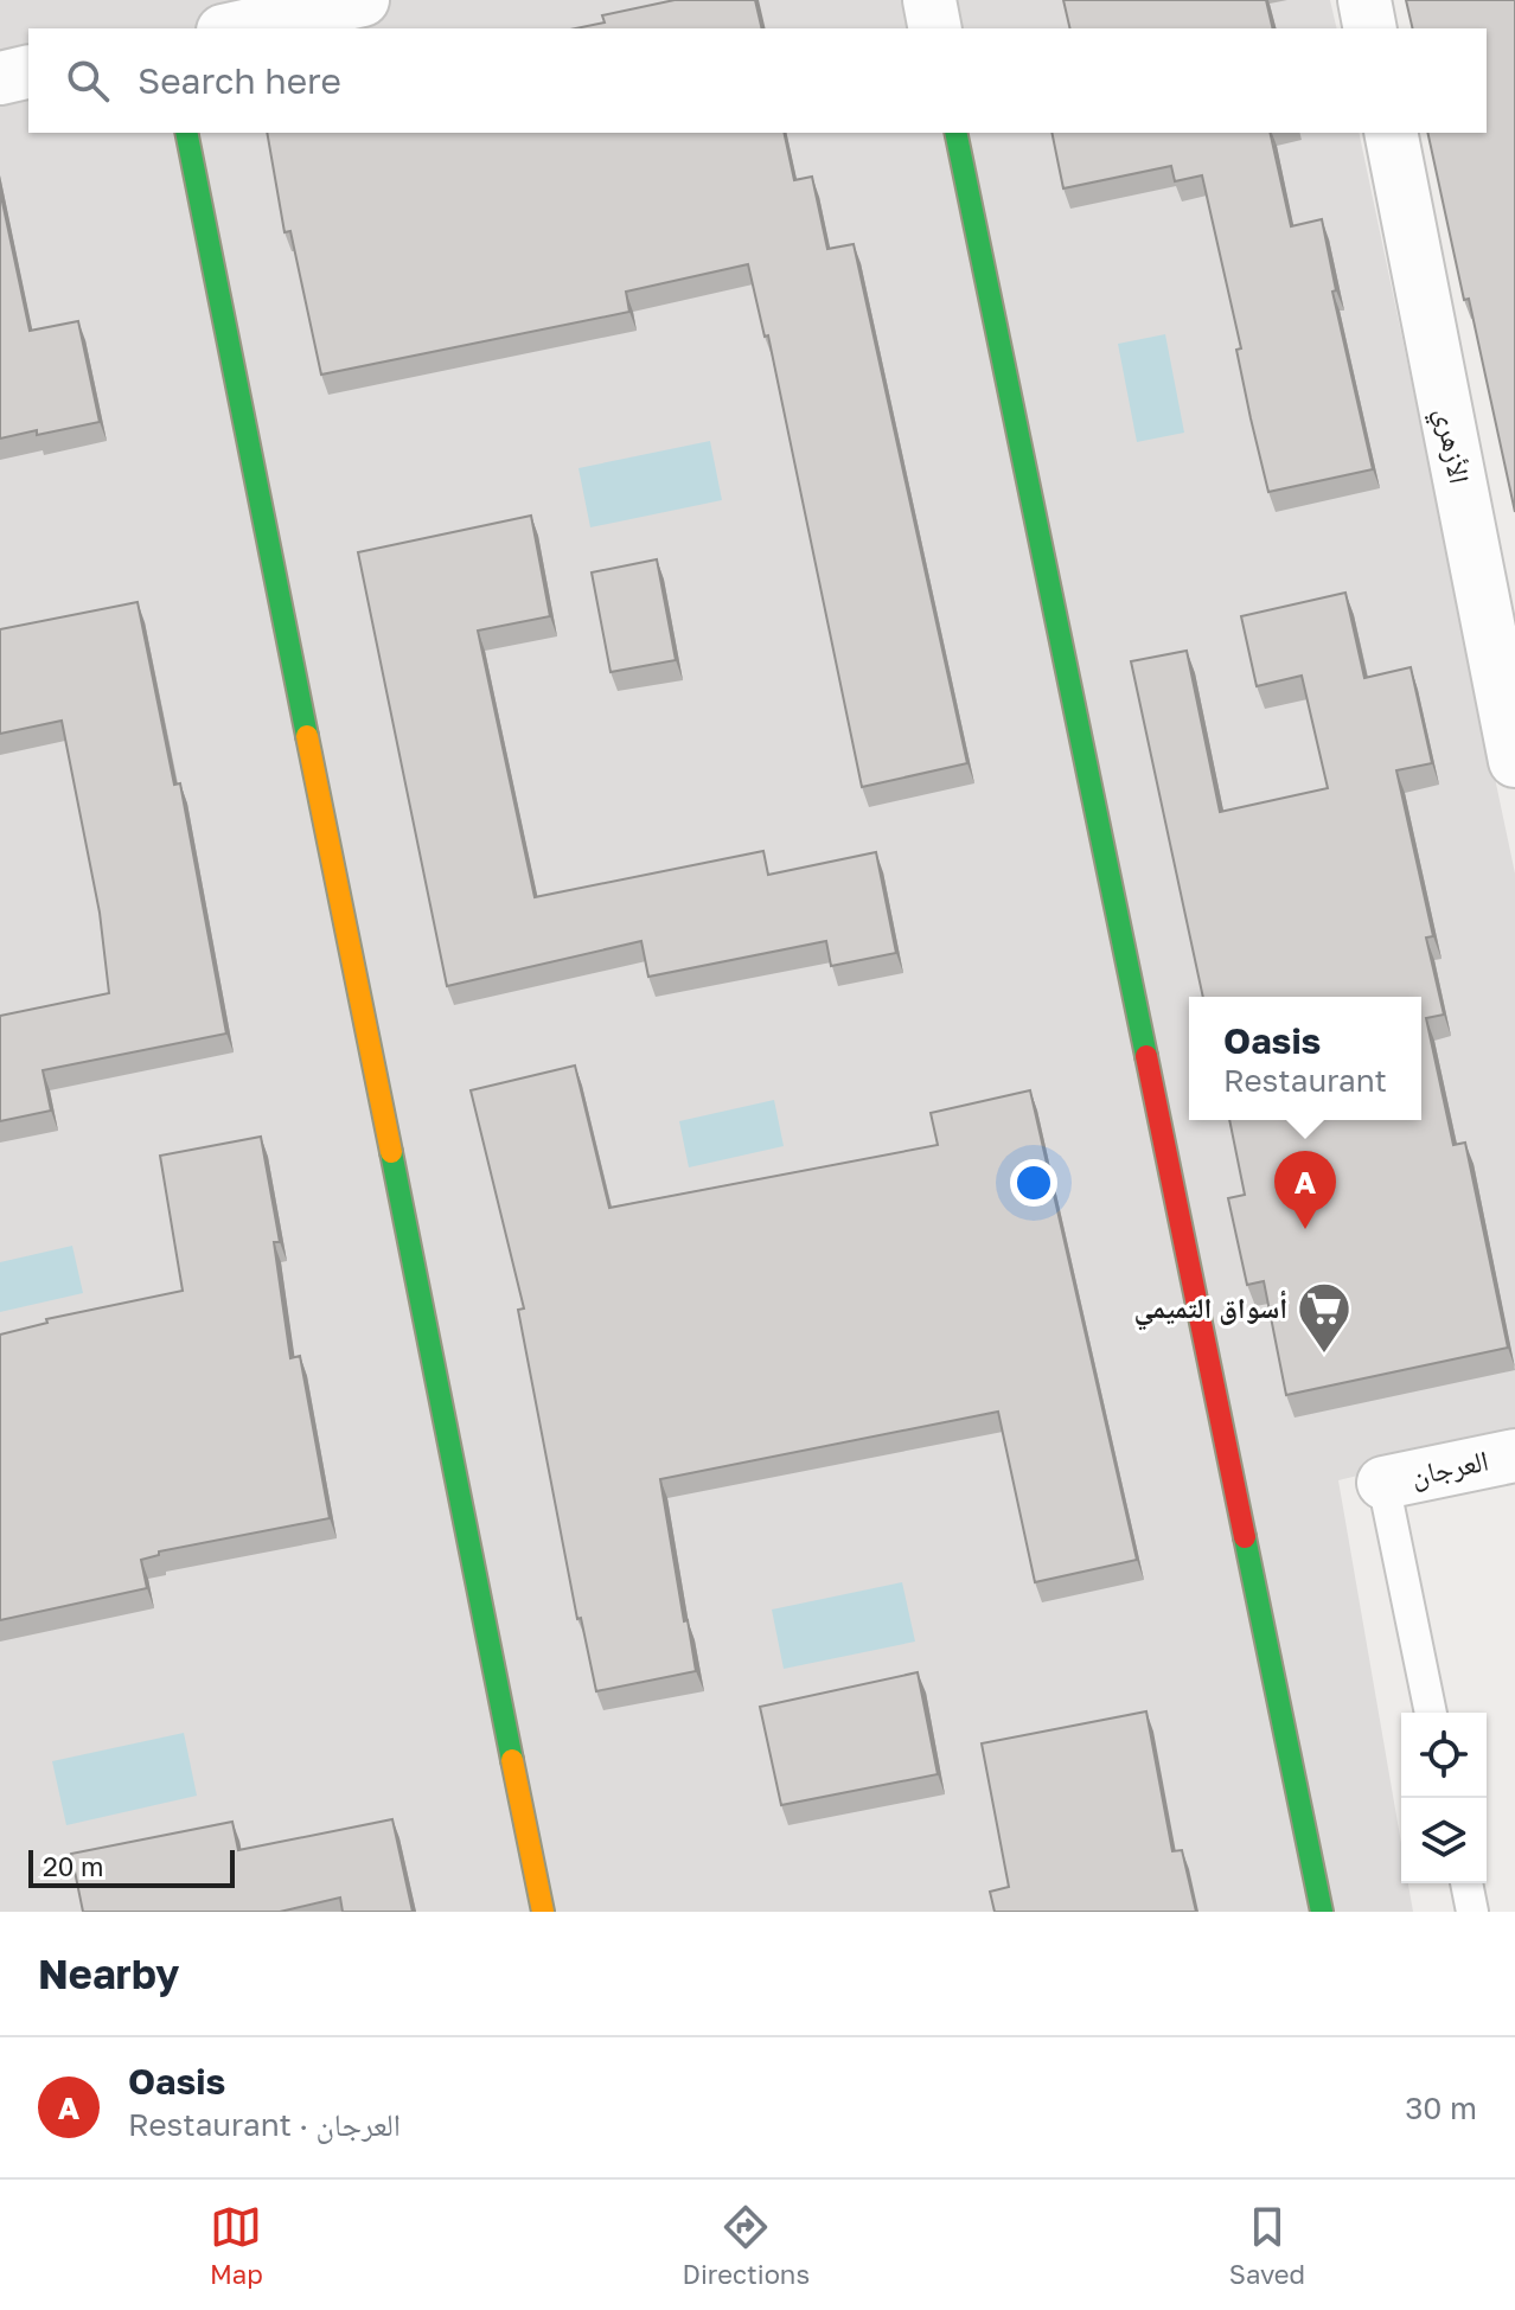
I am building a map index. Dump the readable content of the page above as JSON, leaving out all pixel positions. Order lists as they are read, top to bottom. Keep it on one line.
{"streets":{"street":["الأزهري","العرجان"]},"places":{"supermarket":["أسواق التميمي"]},"scale_bar":"20 m","page":{"search":"Search here","popup":["Oasis","Restaurant"],"pins":"A","scale":"20 m","heading":"Nearby","list":[{"mark":"A","name":"Oasis","note":"Restaurant · العرجان","value":"30 m"}],"nav":["Map","Directions","Saved"]}}
